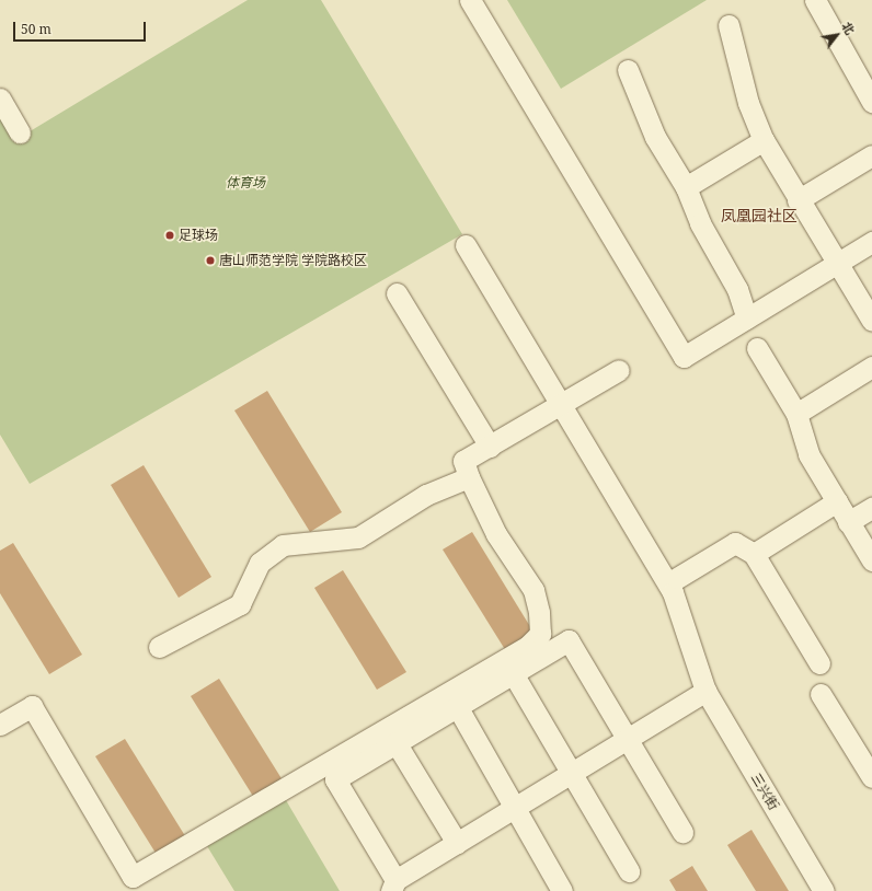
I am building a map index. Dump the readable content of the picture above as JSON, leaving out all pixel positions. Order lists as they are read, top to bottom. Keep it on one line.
{"streets":{"street":["三兴街"]},"districts":["凤凰园社区"],"parks":["体育场"],"places":["足球场","唐山师范学院 学院路校区"],"scale_bar":"50 m","north":"top right"}
